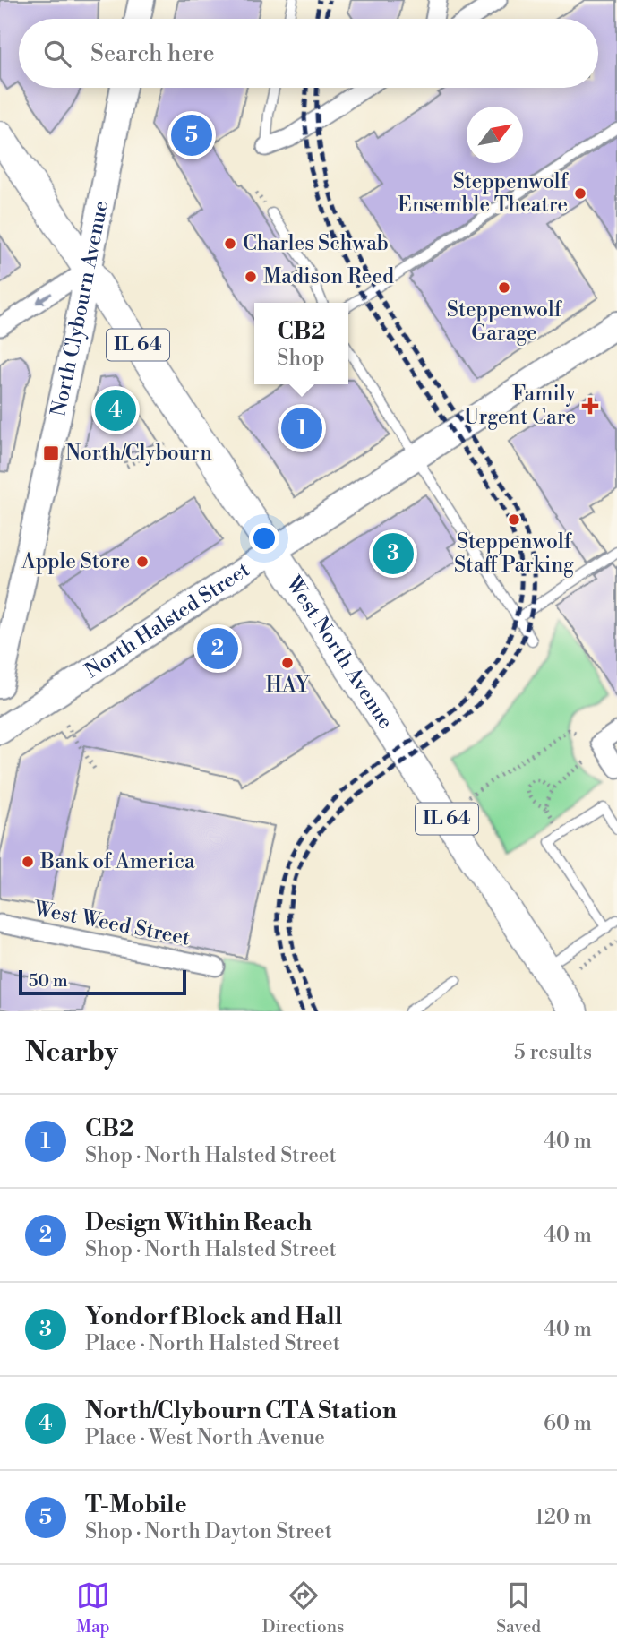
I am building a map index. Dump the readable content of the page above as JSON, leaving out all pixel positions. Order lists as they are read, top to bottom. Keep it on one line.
{"streets":{"main road":["North Clybourn Avenue","IL 64","North Halsted Street","West North Avenue"],"street":["West Weed Street"]},"crossings":[["North Clybourn Avenue","West North Avenue"],["North Halsted Street","West North Avenue"]],"places":{"other":["Steppenwolf Ensemble Theatre","Charles Schwab","Madison Reed","Steppenwolf Garage","Steppenwolf Staff Parking","Apple Store","HAY","Bank of America"],"health":["Family Urgent Care"],"transit":["North/Clybourn"]},"scale_bar":"50 m","north":"top right","page":{"search":"Search here","pins":["5","4","1","3","2"],"popup":["CB2","Shop"],"scale":"50 m","heading":["Nearby","5 results"],"list":[{"mark":"1","name":"CB2","note":"Shop · North Halsted Street","value":"40 m"},{"mark":"2","name":"Design Within Reach","note":"Shop · North Halsted Street","value":"40 m"},{"mark":"3","name":"Yondorf Block and Hall","note":"Place · North Halsted Street","value":"40 m"},{"mark":"4","name":"North/Clybourn CTA Station","note":"Place · West North Avenue","value":"60 m"},{"mark":"5","name":"T-Mobile","note":"Shop · North Dayton Street","value":"120 m"}],"nav":["Map","Directions","Saved"]}}
